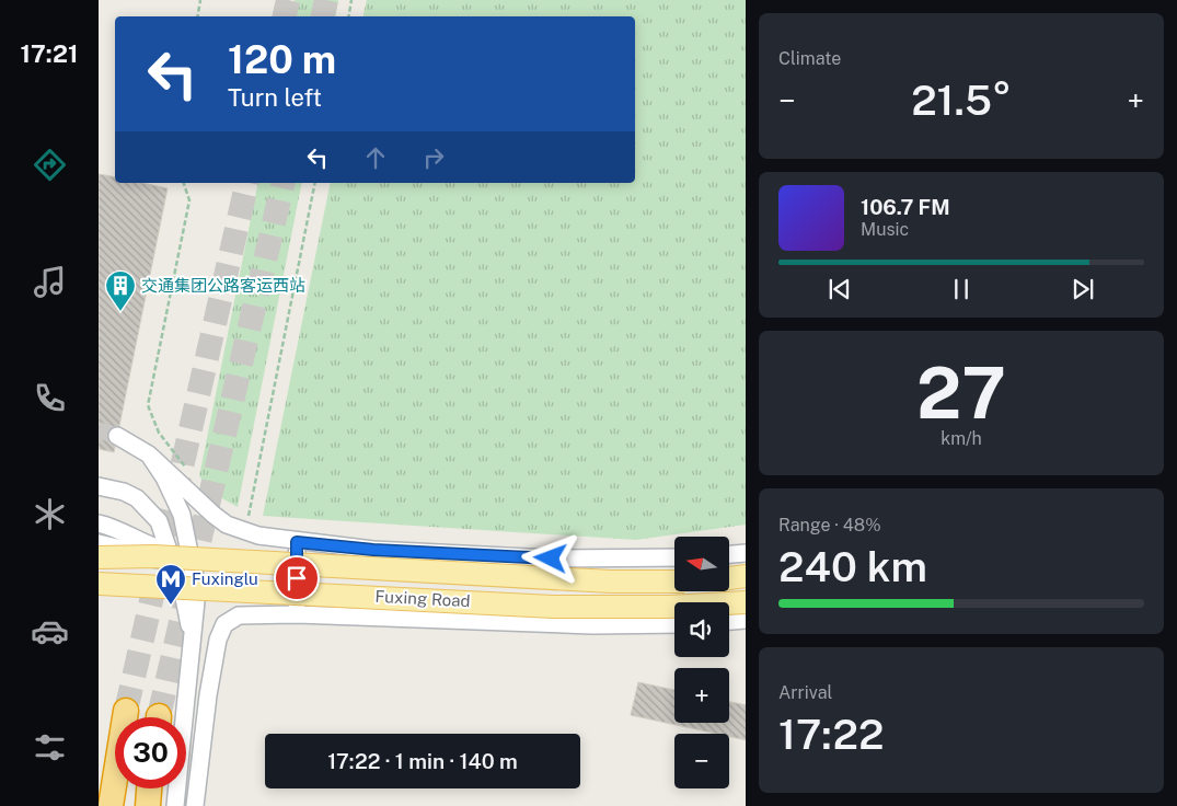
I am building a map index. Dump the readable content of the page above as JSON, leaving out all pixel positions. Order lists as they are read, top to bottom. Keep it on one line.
{"streets":{"main road":["Fuxing Road"]},"places":{"building":["交通集团公路客运西站"],"metro station":["Fuxinglu"]},"north":"left","page":{"tabs":"17:21","tile":["Climate",["27","km/h"],["Range · 48%","240 km"],["Arrival","17:22"]],"turn":["120 m","Turn left"],"heat":["−","21.5°","+"],"song":["106.7 FM","Music"],"map_buttons":["+","−"],"limit":"30","trip":"17:22 · 1 min · 140 m"}}
